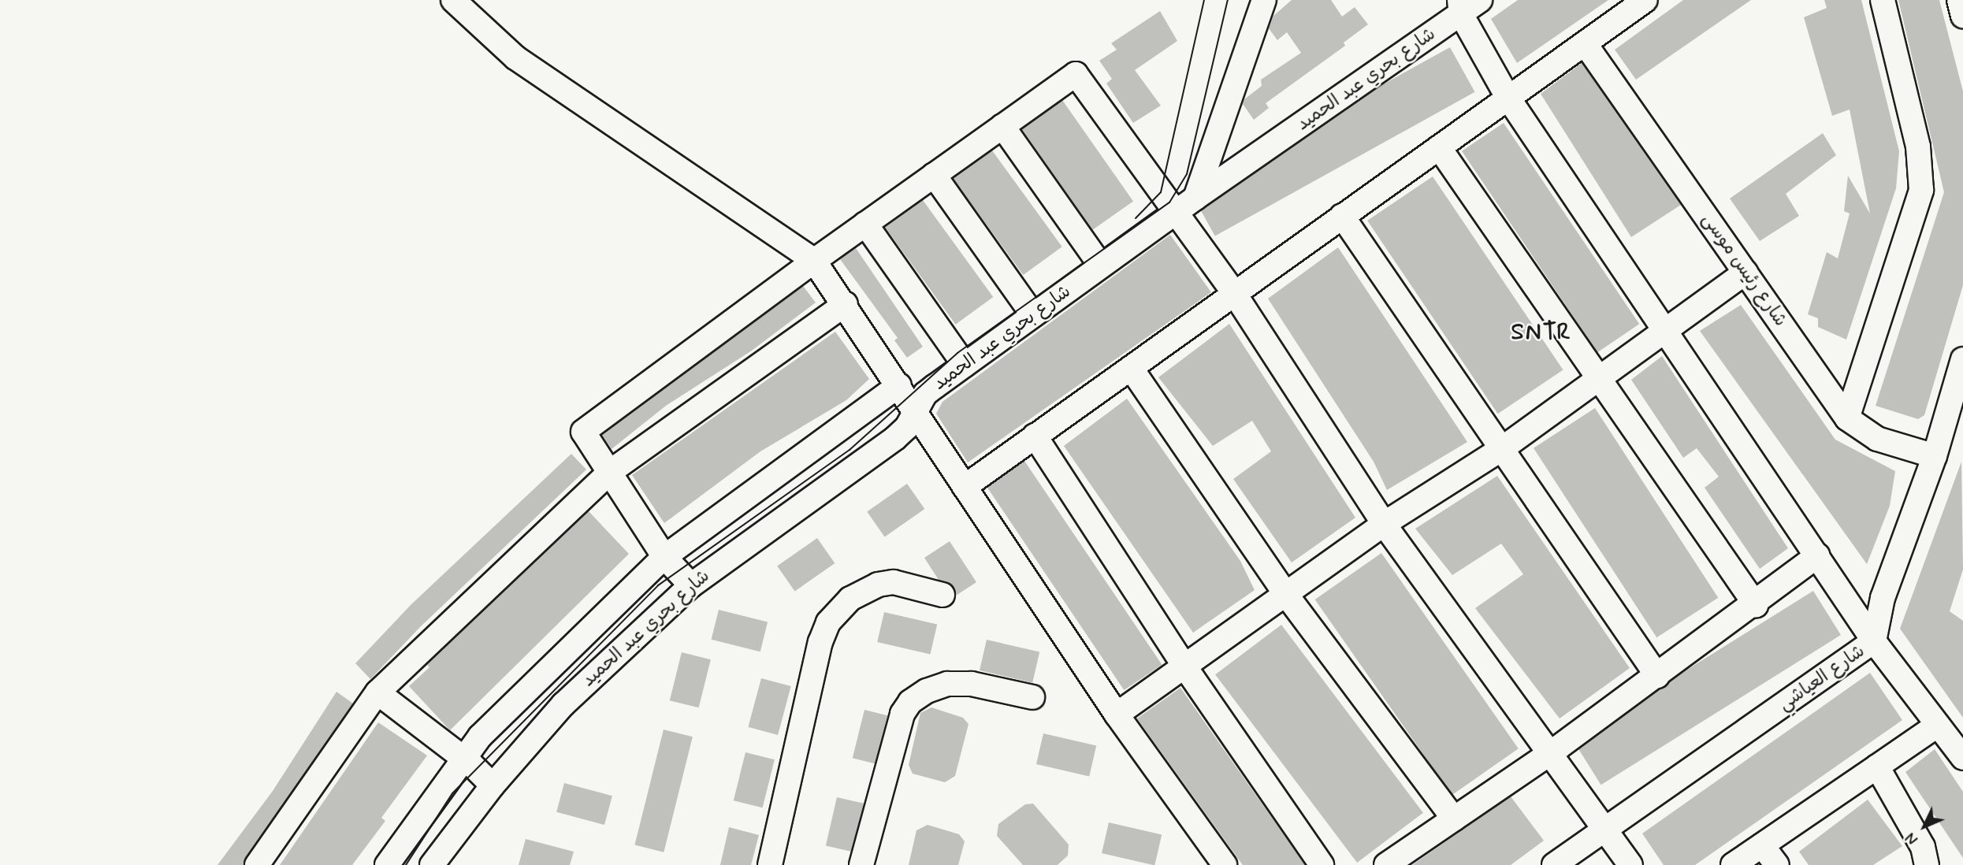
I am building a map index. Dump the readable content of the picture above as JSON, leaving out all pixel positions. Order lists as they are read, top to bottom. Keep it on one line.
{"streets":{"street":["شارع بحري عبد الحميد","شارع رئيس موسى","شارع العياشي"]},"crossings":[["شارع رئيس موسى","شارع العياشي"]],"districts":["SNTR"],"north":"bottom left"}
